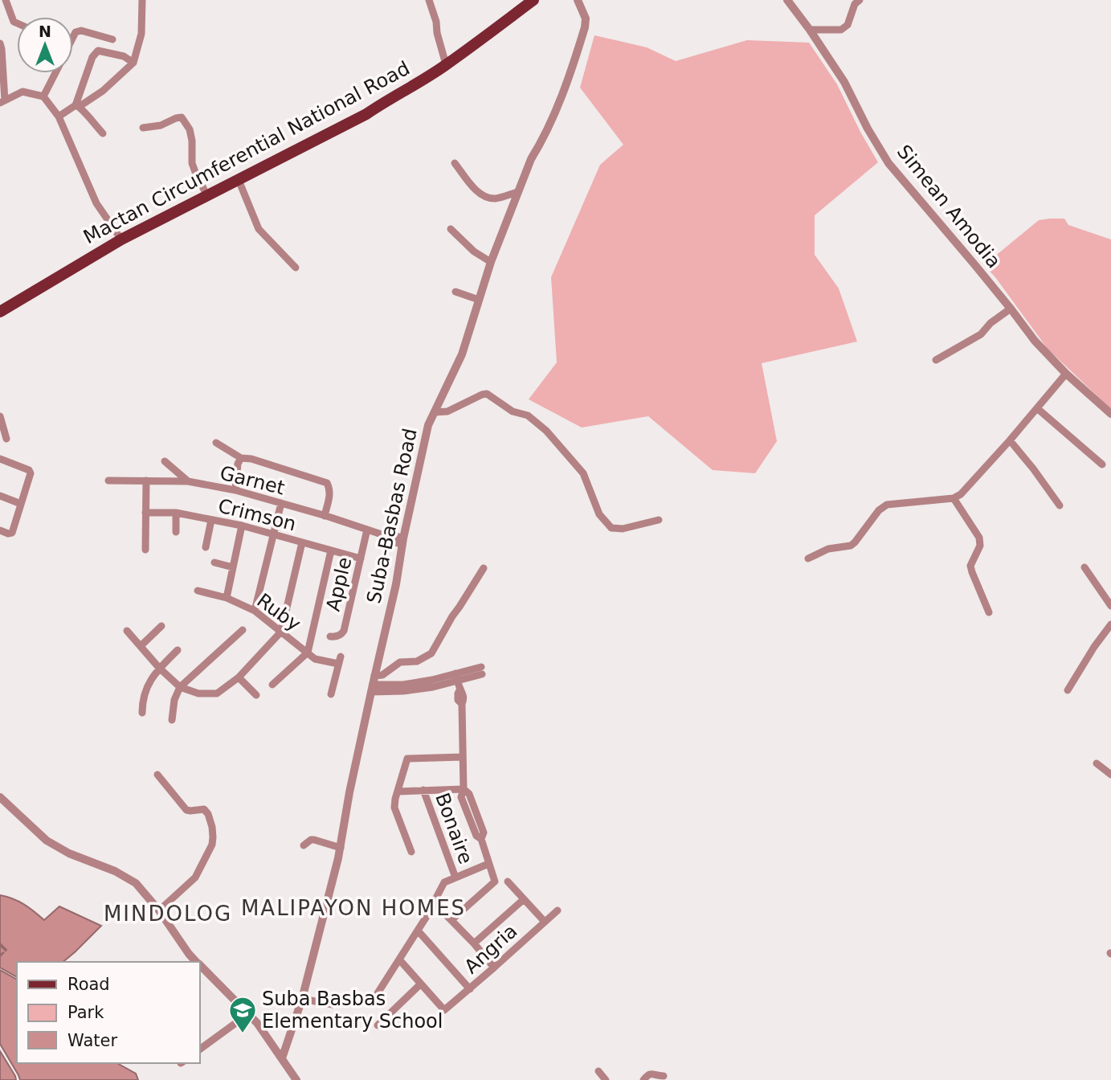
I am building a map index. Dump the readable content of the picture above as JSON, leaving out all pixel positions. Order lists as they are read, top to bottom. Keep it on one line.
{"streets":{"main road":["Mactan Circumferential National Road"],"street":["Simean Amodia","Garnet","Crimson","Suba-Basbas Road","Apple","Ruby","Bonaire","Angria"]},"crossings":[["Garnet","Suba-Basbas Road"],["Garnet","Apple"],["Crimson","Apple"]],"districts":["MALIPAYON HOMES","MINDOLOG"],"places":{"school or university":["Suba Basbas Elementary School"]},"legend":["Road","Park","Water"],"north":"top"}
